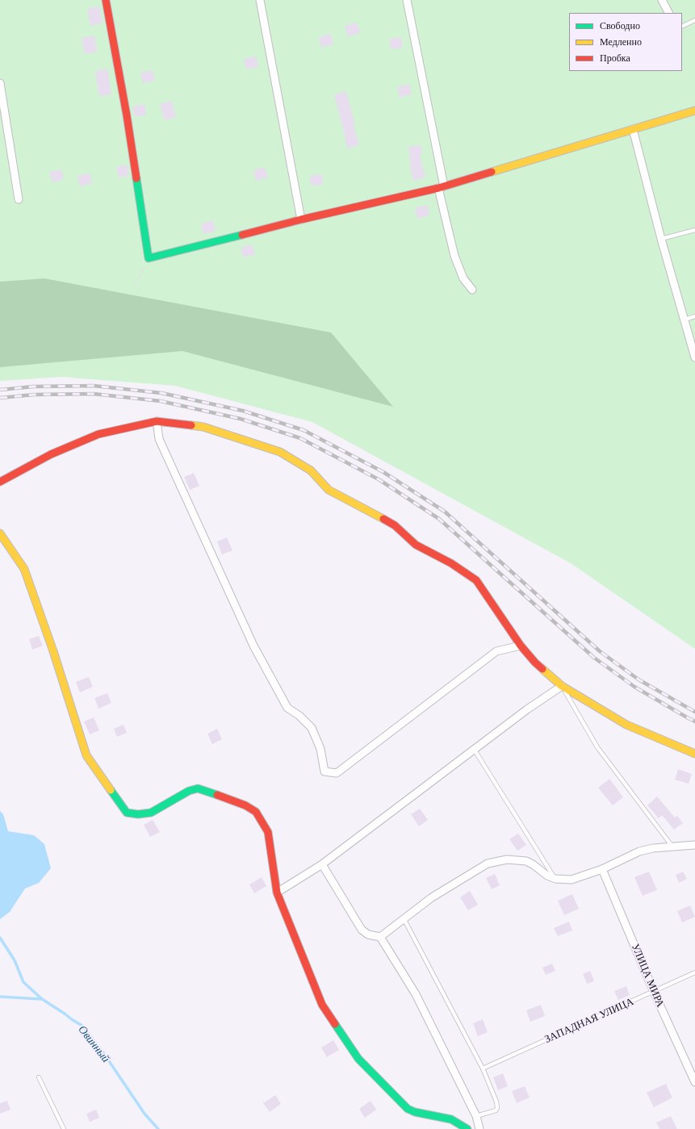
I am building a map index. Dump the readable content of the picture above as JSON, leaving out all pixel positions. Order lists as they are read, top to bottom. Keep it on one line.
{"streets":{"street":["УЛИЦА МИРА"],"lane":["ЗАПАДНАЯ УЛИЦА"]},"crossings":[["УЛИЦА МИРА","ЗАПАДНАЯ УЛИЦА"]],"water":["Овинный"],"legend":["Свободно","Медленно","Пробка"]}
